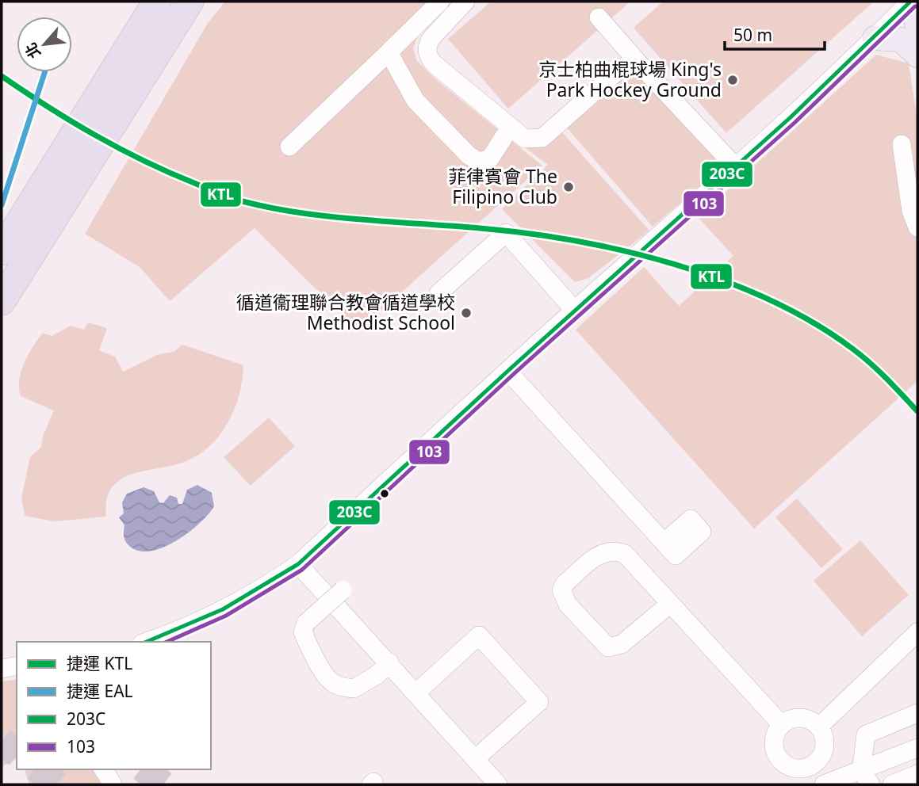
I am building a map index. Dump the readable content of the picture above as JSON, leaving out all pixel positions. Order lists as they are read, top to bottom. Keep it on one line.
{"places":["京士柏曲棍球場 King's Park Hockey Ground","菲律賓會 The Filipino Club","循道衞理聯合教會循道學校 Methodist School"],"lines":["transit line 203C","transit line 103","metro line EAL","metro line KTL"],"legend":["捷運 KTL","捷運 EAL","203C","103"],"scale_bar":"50 m","north":"bottom left"}
